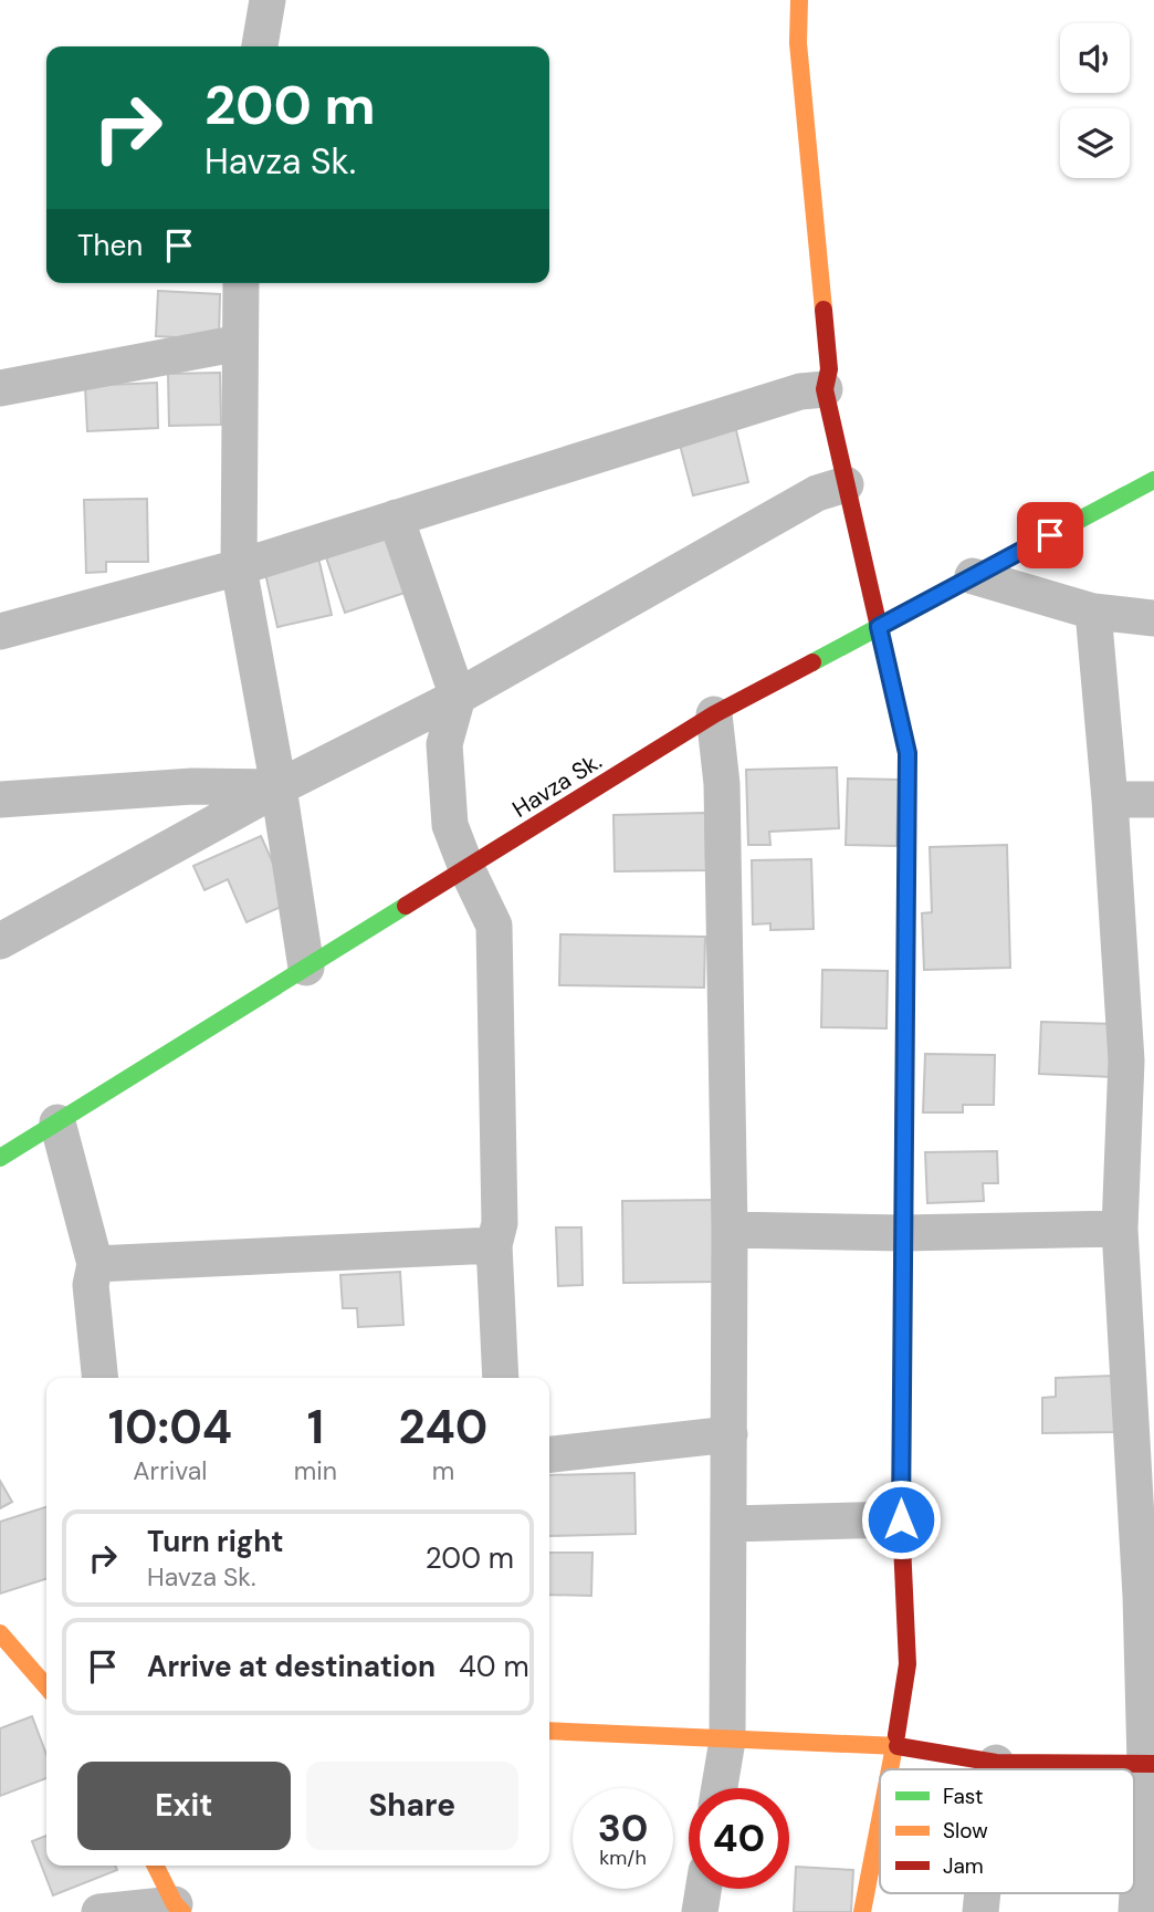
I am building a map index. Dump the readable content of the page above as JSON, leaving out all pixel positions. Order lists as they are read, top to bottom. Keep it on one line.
{"streets":{"street":["Havza Sk."]},"legend":["Fast","Slow","Jam"],"page":{"turn":["200 m","Havza Sk."],"then":"Then","eta":["10:04","Arrival","1","min","240","m"],"list":[{"name":"Turn right","note":"Havza Sk.","value":"200 m"},{"name":"Arrive at destination","value":"40 m"}],"buttons":["Exit","Share"],"speed":"30 km/h","limit":"40"}}
